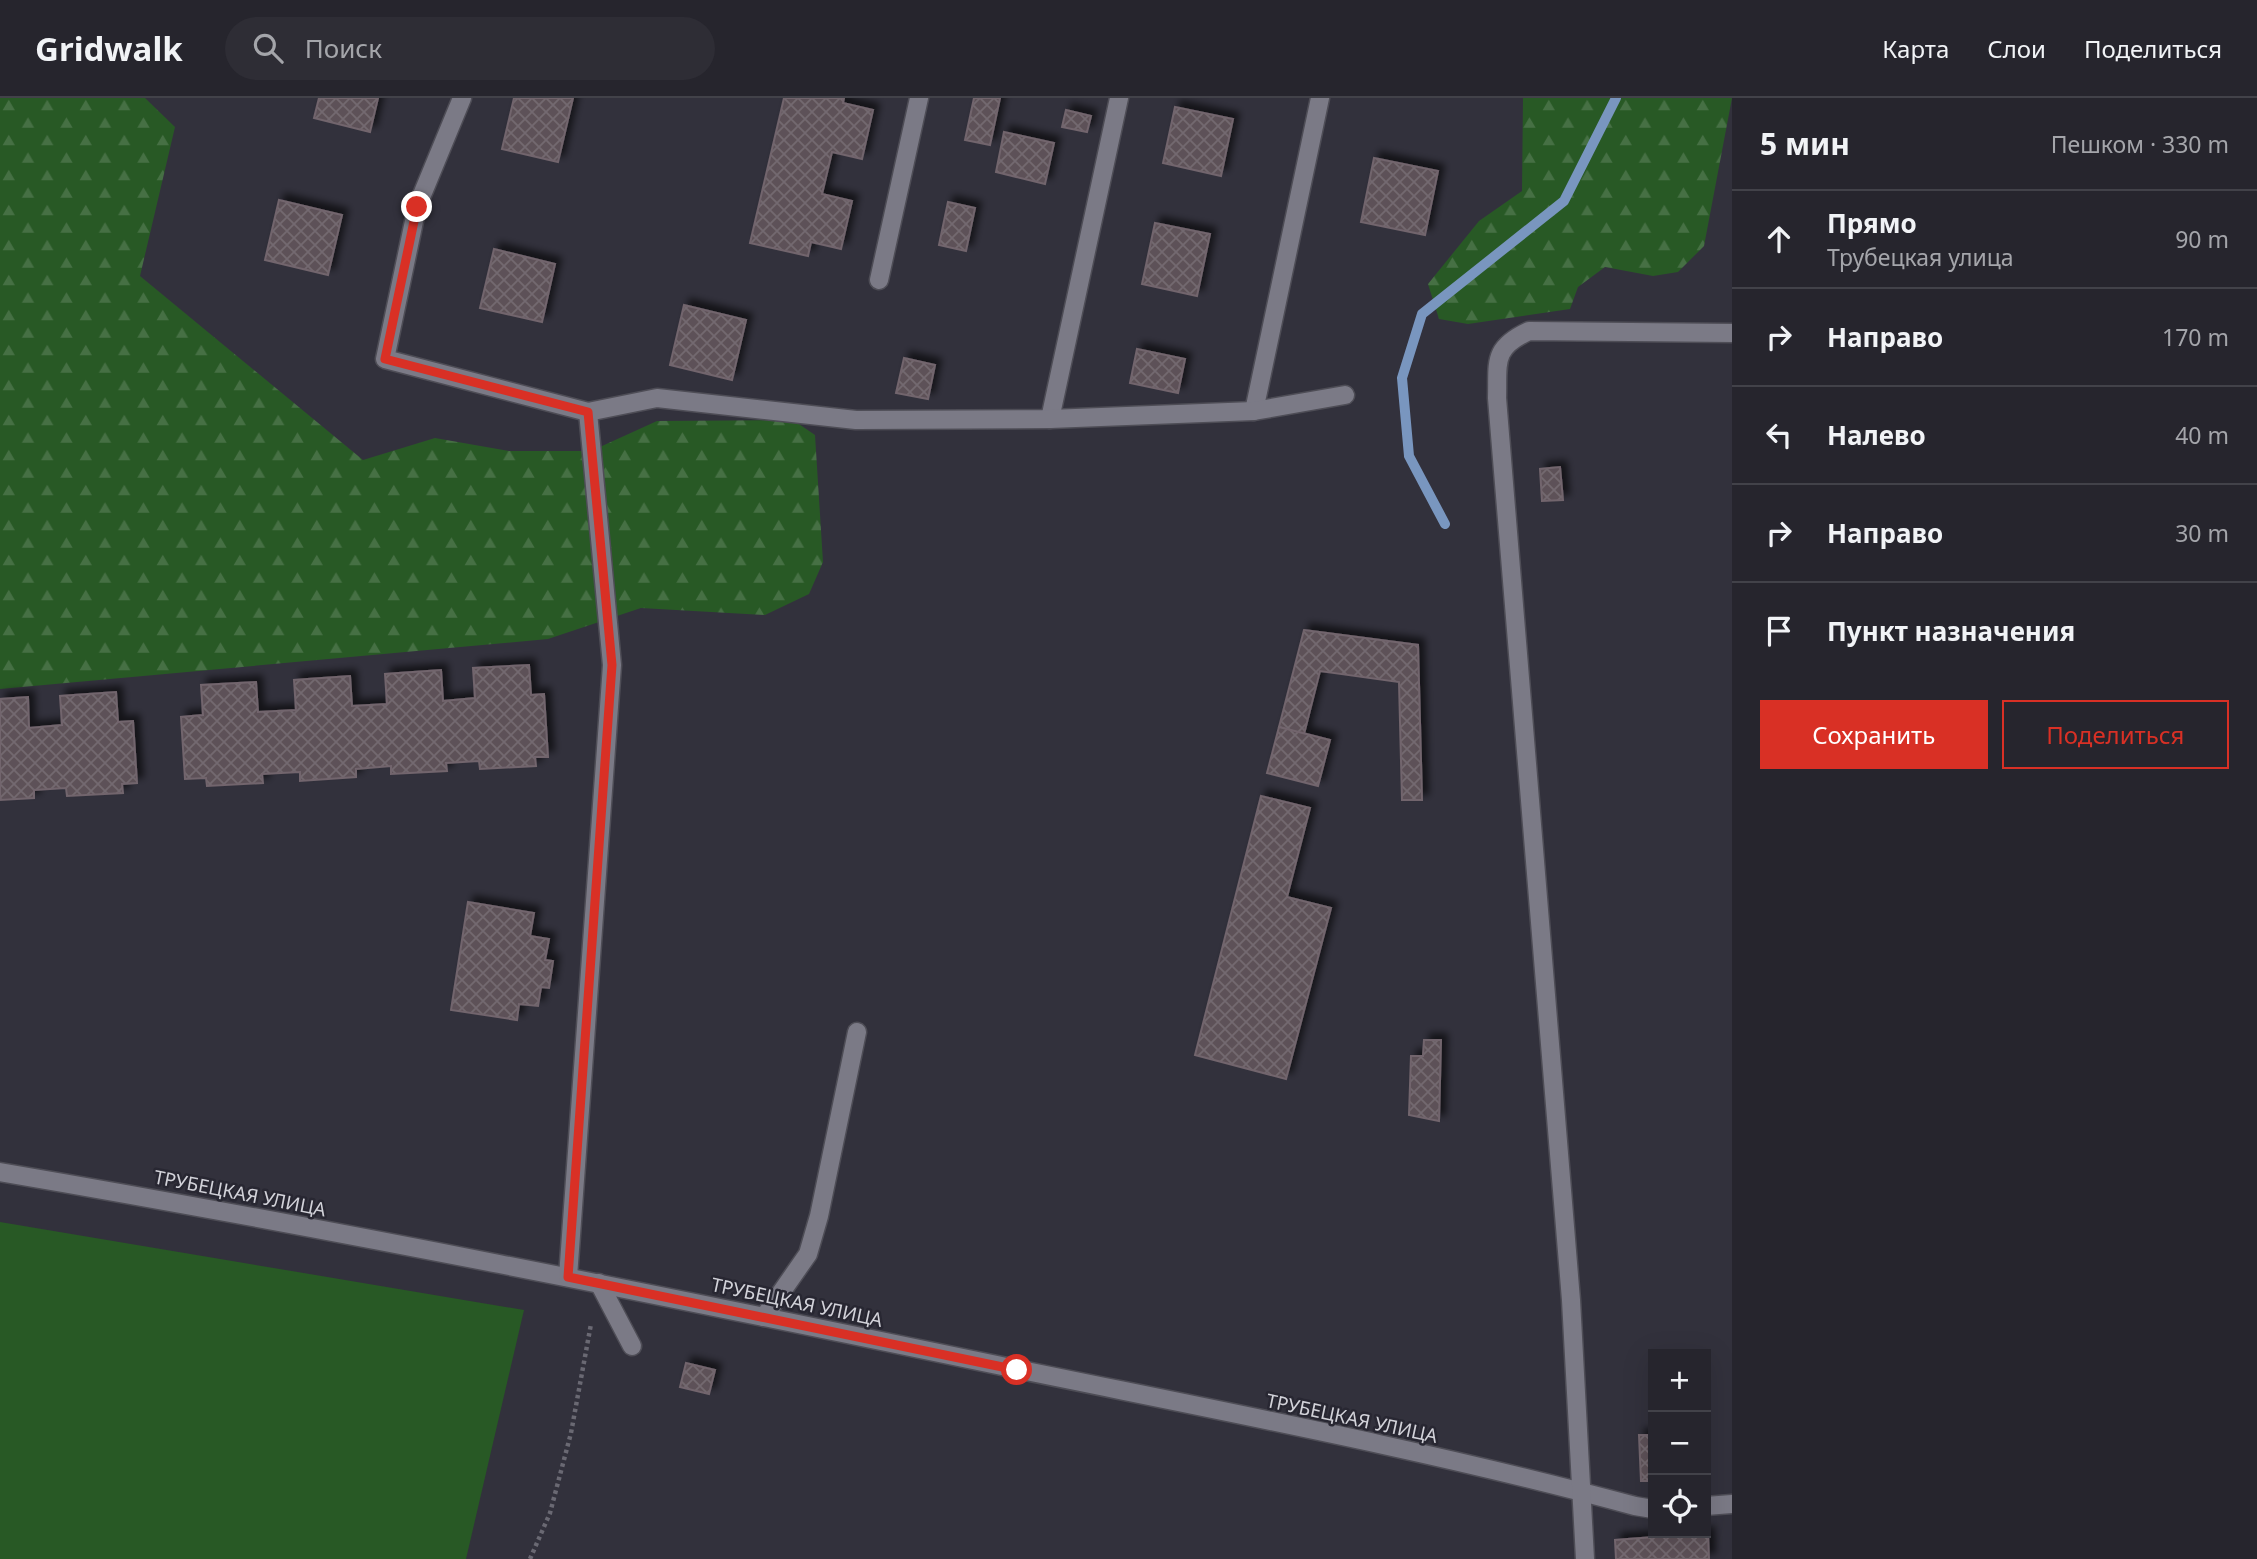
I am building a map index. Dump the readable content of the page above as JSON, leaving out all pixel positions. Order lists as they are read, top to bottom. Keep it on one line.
{"streets":{"street":["ТРУБЕЦКАЯ УЛИЦА"]},"page":{"header":"Gridwalk","search":"Поиск","nav":["Карта","Слои","Поделиться"],"heading":["5 мин","Пешком · 330 m"],"list":[["Прямо","Трубецкая улица","90 m"],["Направо","170 m"],["Налево","40 m"],["Направо","30 m"],"Пункт назначения"],"buttons":["Сохранить","Поделиться"],"map_buttons":["+","−"]}}
